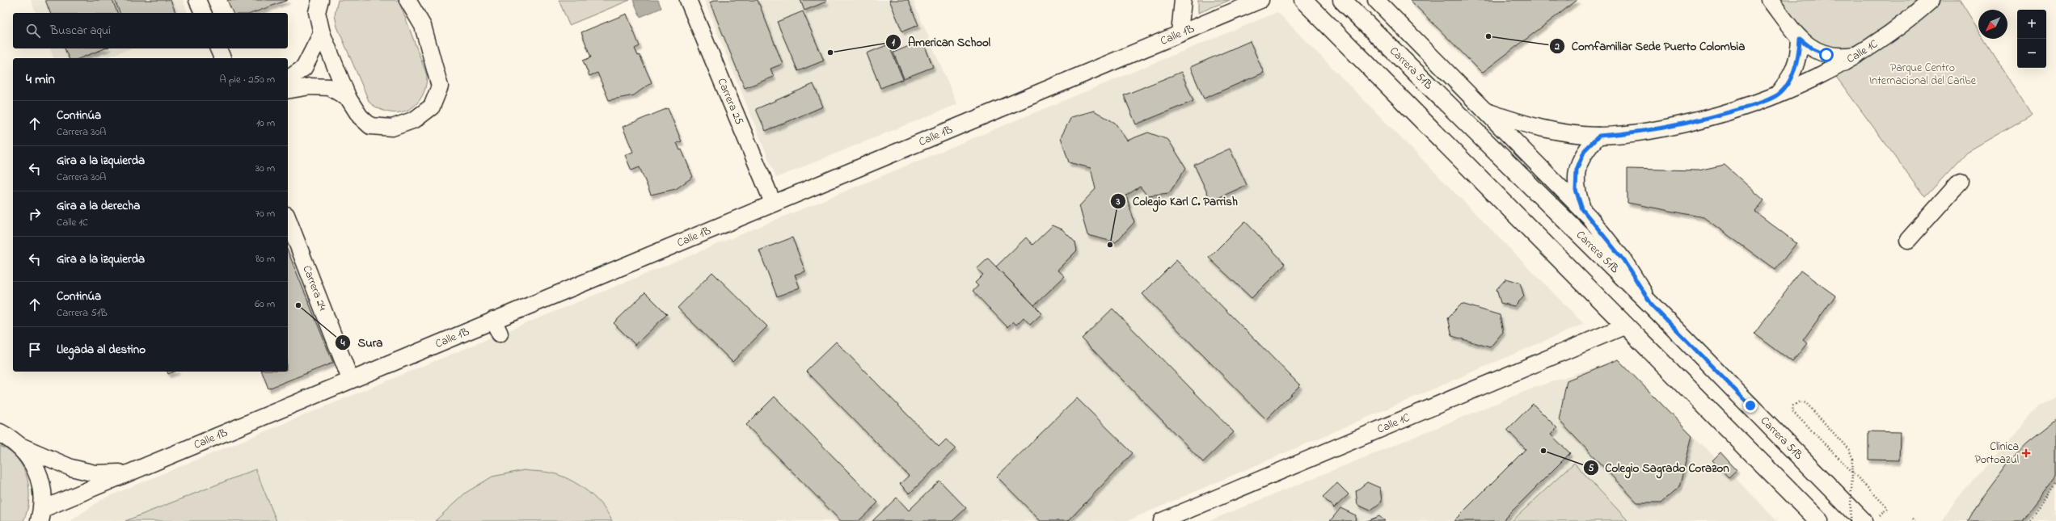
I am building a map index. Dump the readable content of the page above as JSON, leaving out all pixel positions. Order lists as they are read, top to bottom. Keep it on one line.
{"streets":{"main road":["Carrera 51B"],"street":["Calle 1B","Calle 1C","Carrera 25","Carrera 24"]},"crossings":[["Calle 1B","Carrera 25"],["Calle 1B","Carrera 24"]],"parks":["Parque Centro Internacional del Caribe"],"places":{"other":["Comfamiliar Sede Puerto Colombia","American School","Colegio Karl C. Parrish","Sura","Colegio Sagrado Corazon"],"health":["Clínica Portoazul"]},"north":"bottom left","page":{"map_buttons":["+","−"],"search":"Buscar aquí","heading":["4 min","A pie · 250 m"],"list":[["Continúa","Carrera 30A","10 m"],["Gira a la izquierda","Carrera 30A","30 m"],["Gira a la derecha","Calle 1C","70 m"],["Gira a la izquierda","80 m"],["Continúa","Carrera 51B","60 m"],"Llegada al destino"]}}
